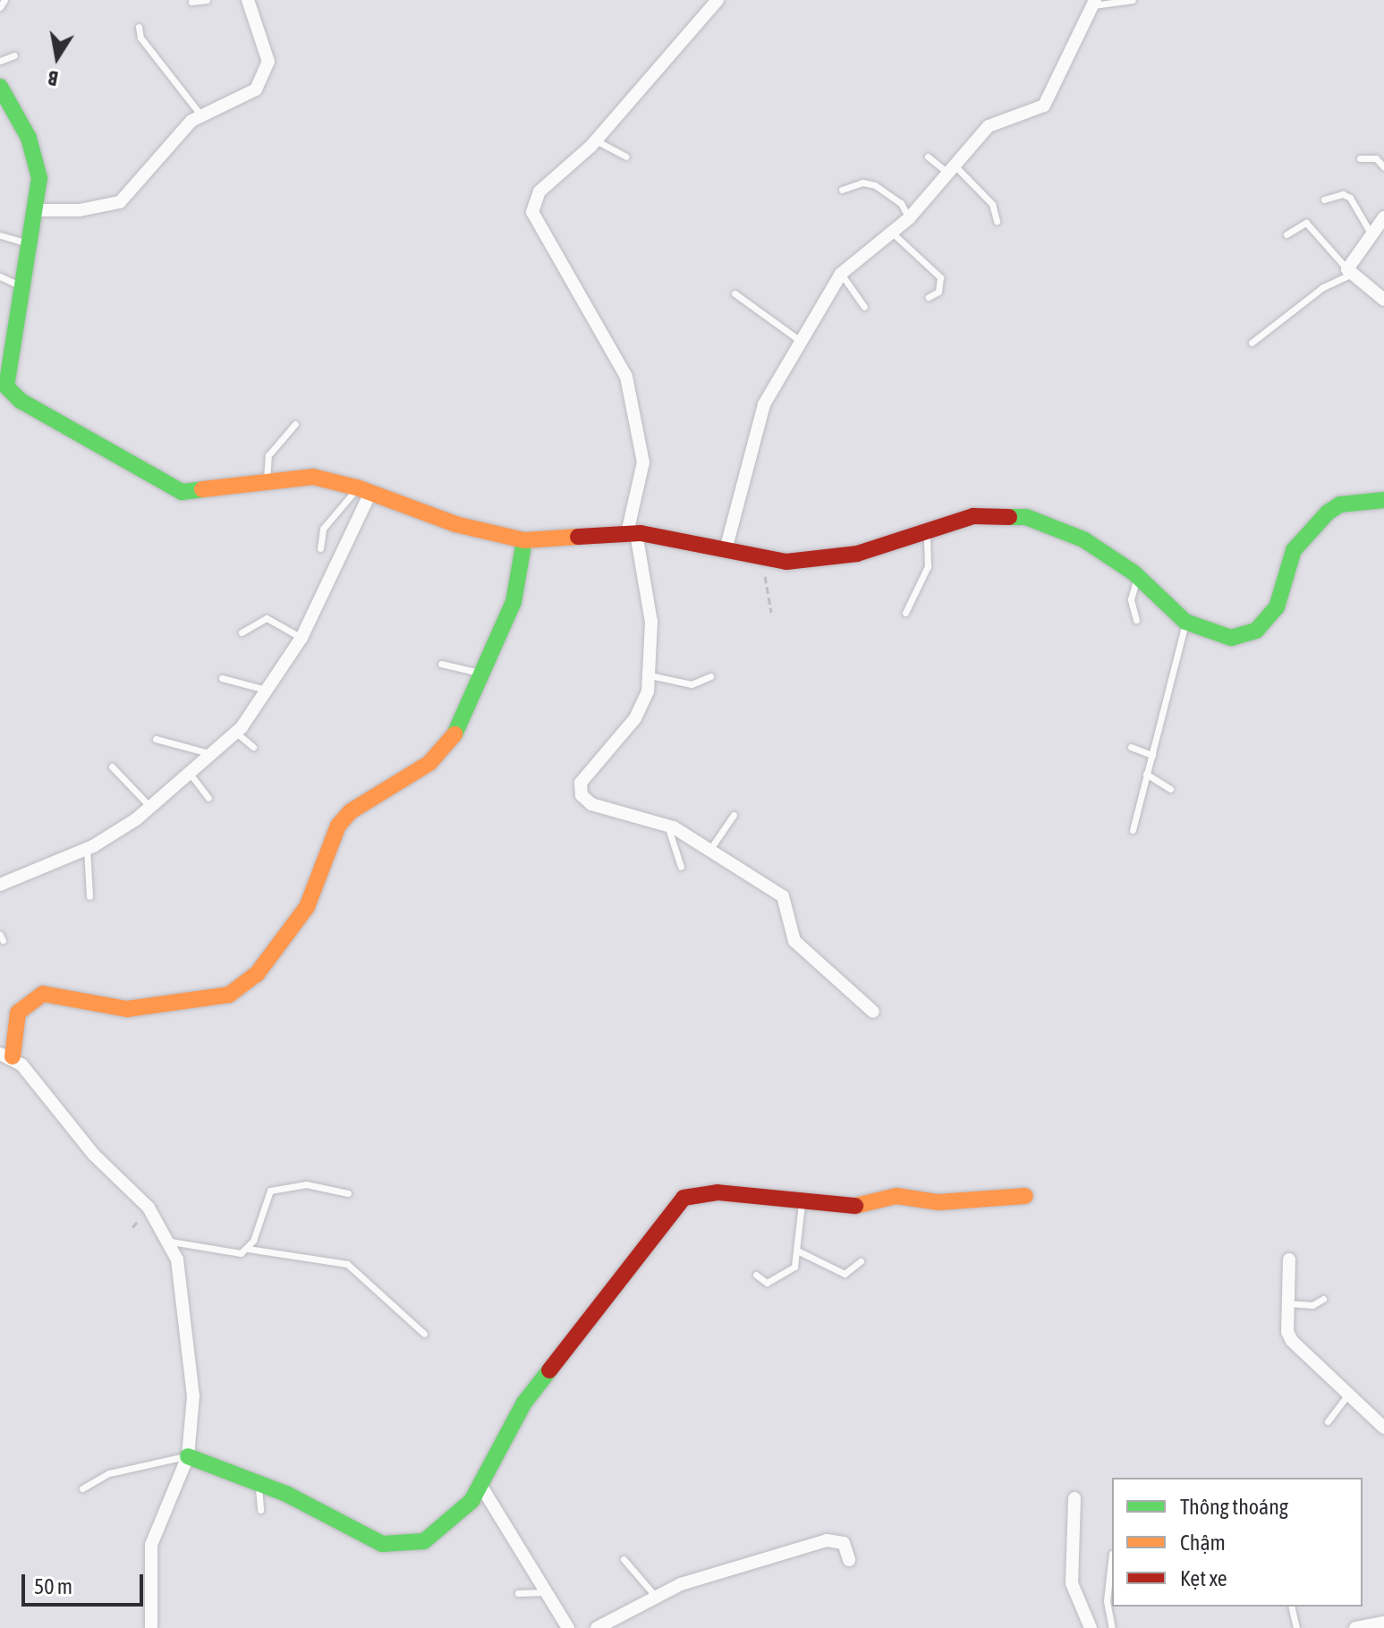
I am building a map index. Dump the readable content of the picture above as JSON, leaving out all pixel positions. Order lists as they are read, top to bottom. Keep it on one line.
{"legend":["Thông thoáng","Chậm","Kẹt xe"],"scale_bar":"50 m","north":"bottom"}
